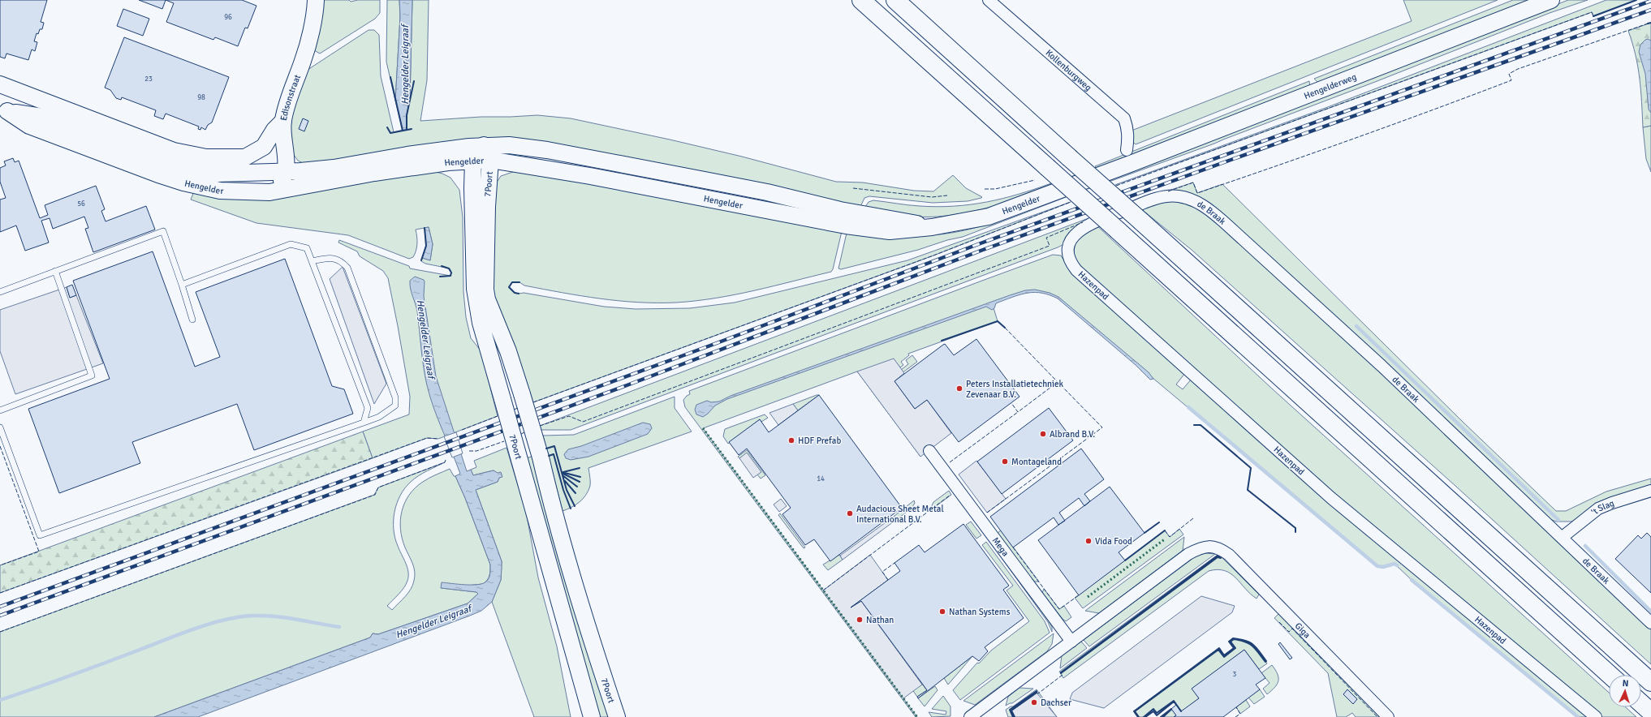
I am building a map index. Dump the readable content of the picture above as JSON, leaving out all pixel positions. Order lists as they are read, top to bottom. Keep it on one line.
{"streets":{"main road":["Hengelderweg","Edisonstraat","Hengelder","7Poort"],"street":["Kollenburgweg","de Braak","Hazenpad","'t Slag","Mega","Giga"]},"crossings":[["Hengelderweg","Hengelder"],["Edisonstraat","Hengelder"],["Hengelder","7Poort"],["de Braak","Hazenpad"],["de Braak","'t Slag"],["Mega","Giga"]],"water":["Hengelder Leigraaf"],"places":["Peters Installatietechniek Zevenaar B.V.","Albrand B.V.","HDF Prefab","Montageland","Audacious Sheet Metal International B.V.","Vida Food","Nathan Systems","Nathan","Dachser"],"house_numbers":["96","23","98","56","14","3"],"north":"top"}
